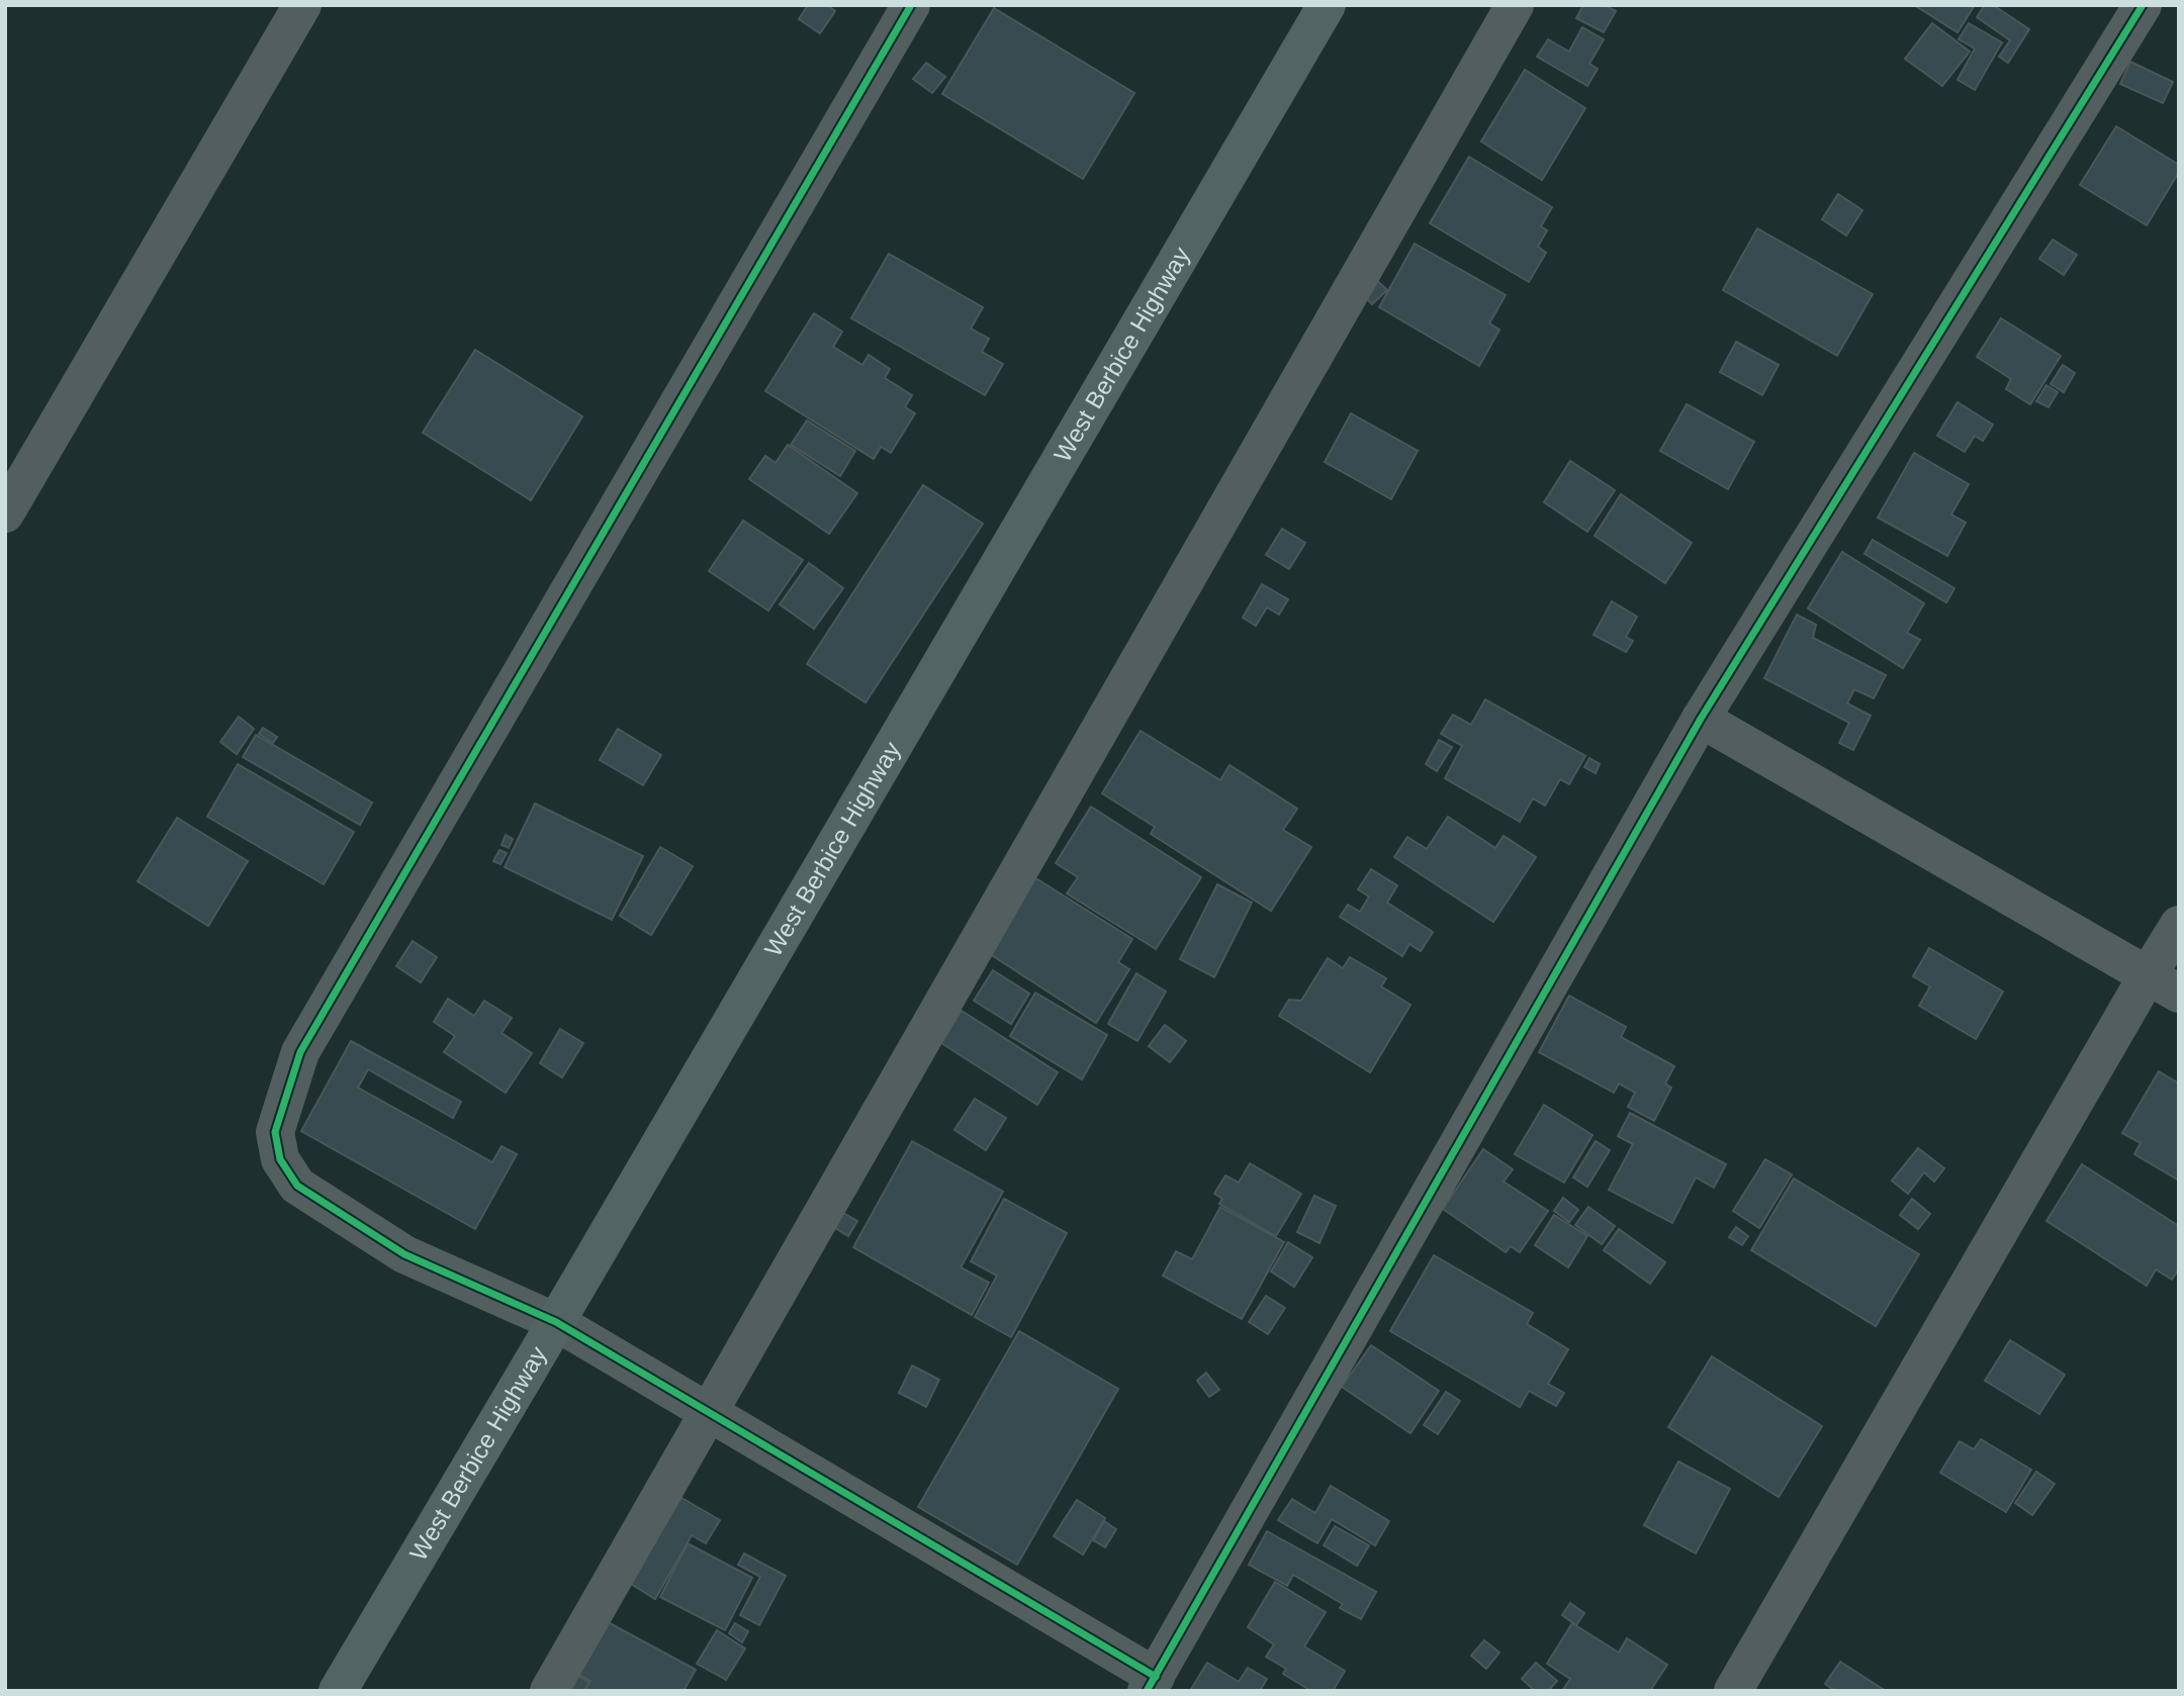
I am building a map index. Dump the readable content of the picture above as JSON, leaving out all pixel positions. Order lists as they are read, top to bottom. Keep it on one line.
{"streets":{"main road":["West Berbice Highway"]}}
